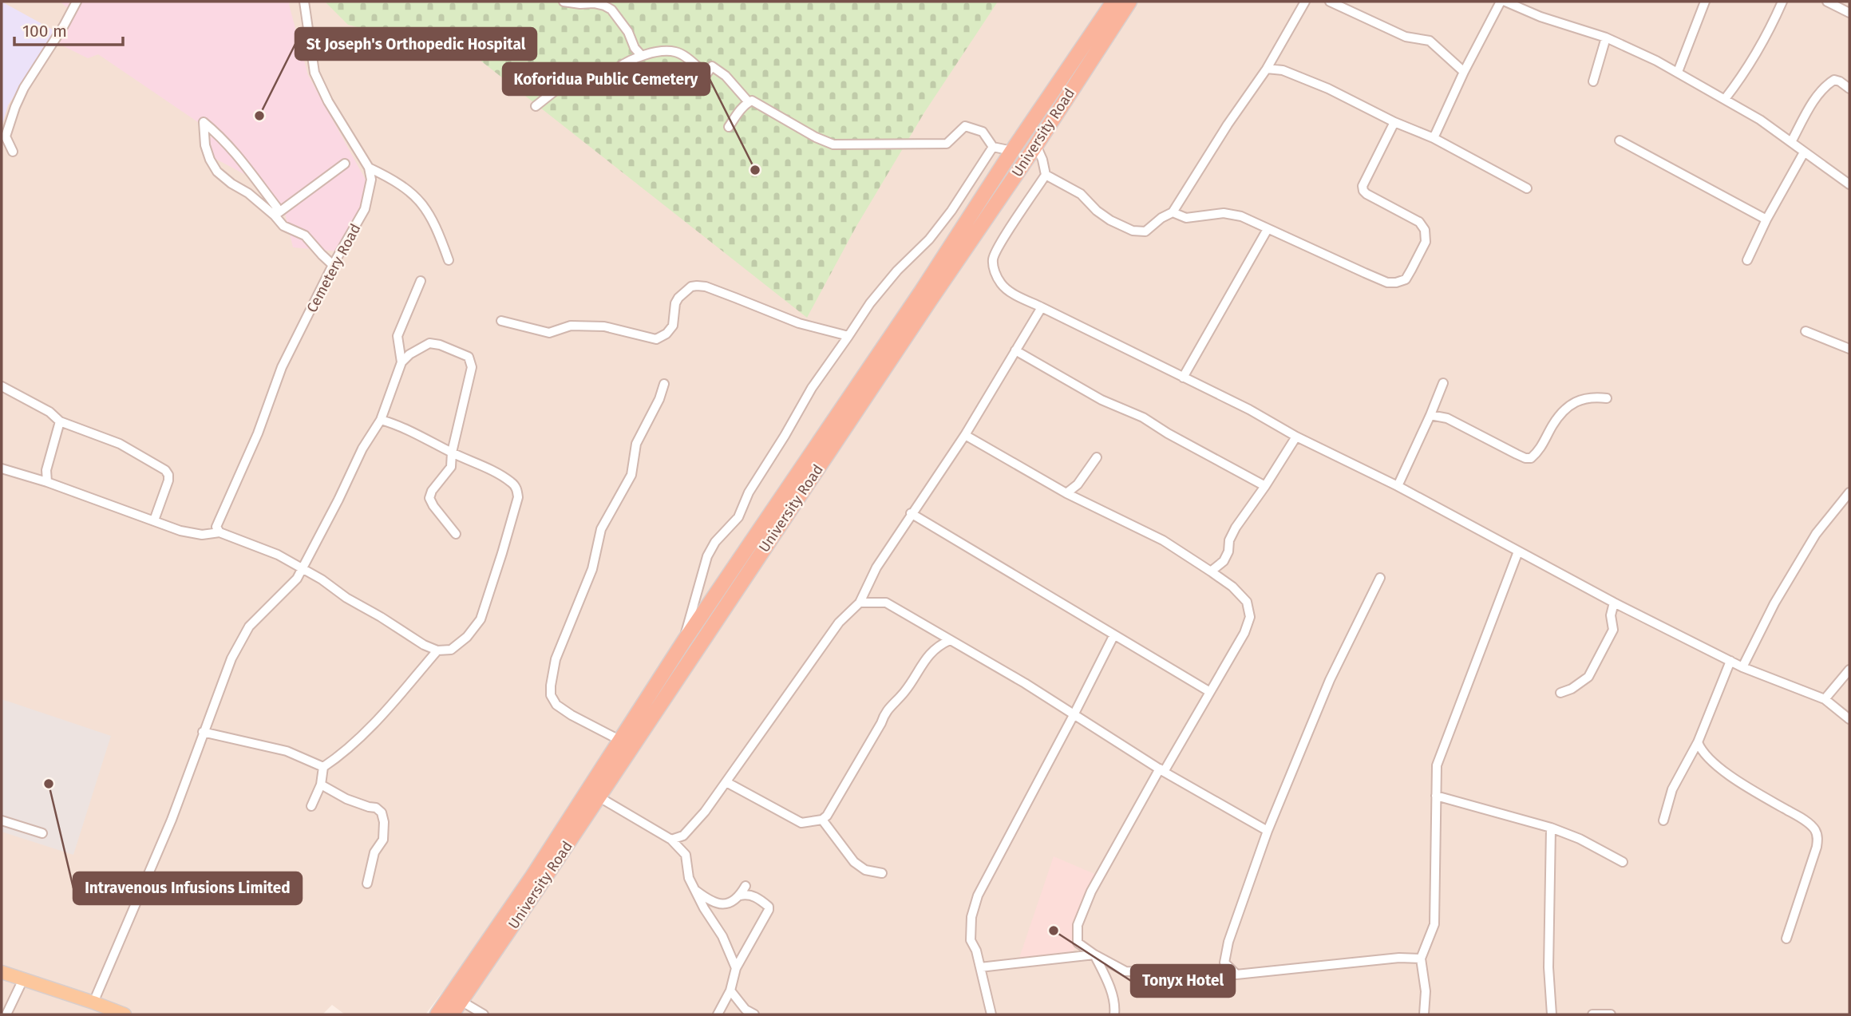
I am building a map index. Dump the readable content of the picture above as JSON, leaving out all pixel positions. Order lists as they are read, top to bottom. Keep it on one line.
{"streets":{"highway":["University Road"],"street":["Cemetery Road"]},"places":["St Joseph's Orthopedic Hospital","Koforidua Public Cemetery","Intravenous Infusions Limited","Tonyx Hotel"],"scale_bar":"100 m"}
